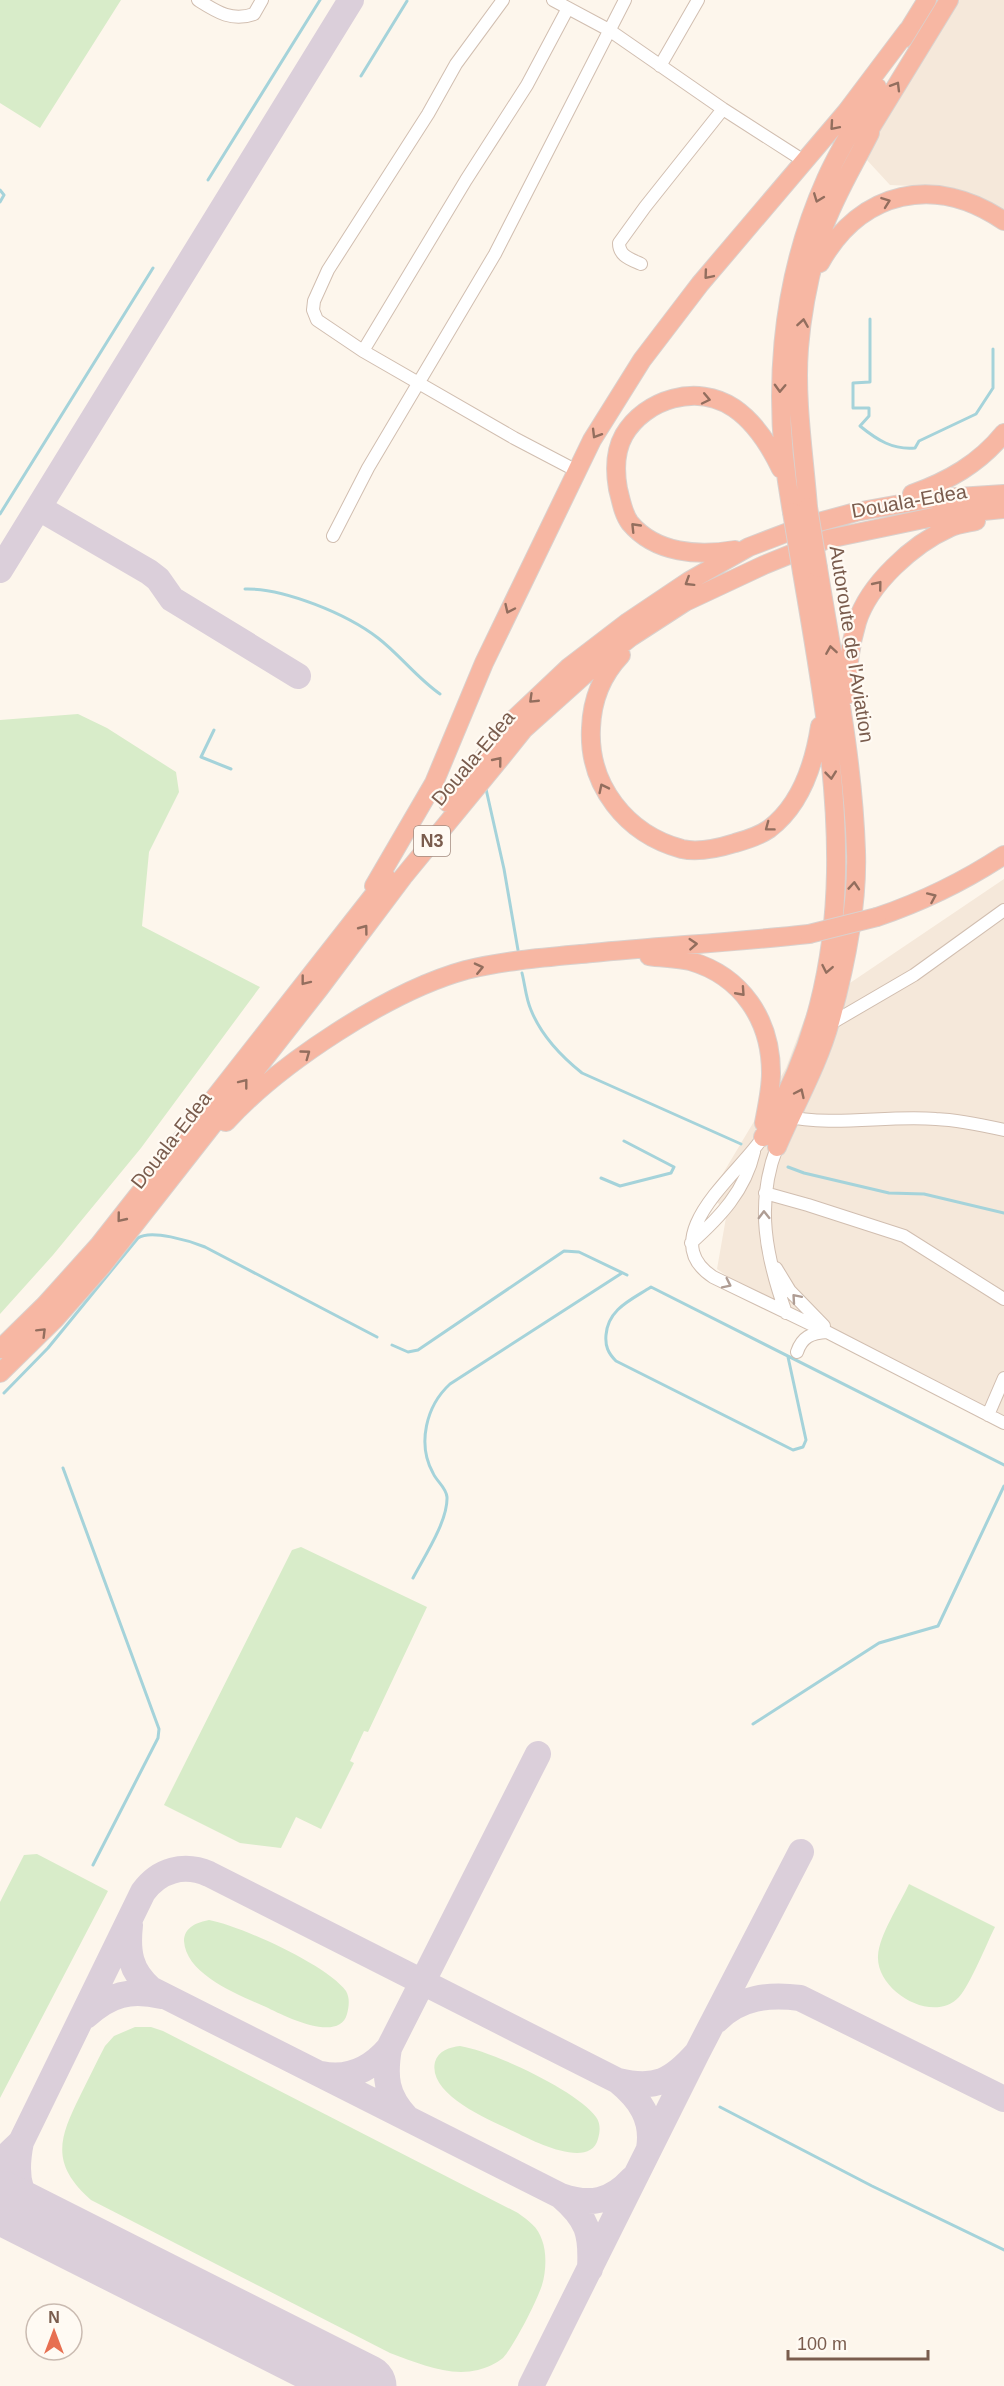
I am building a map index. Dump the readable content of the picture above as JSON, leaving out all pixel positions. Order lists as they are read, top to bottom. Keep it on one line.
{"streets":{"highway":["Douala-Edea","Autoroute de l'Aviation","N3"]},"scale_bar":"100 m","north":"top"}
